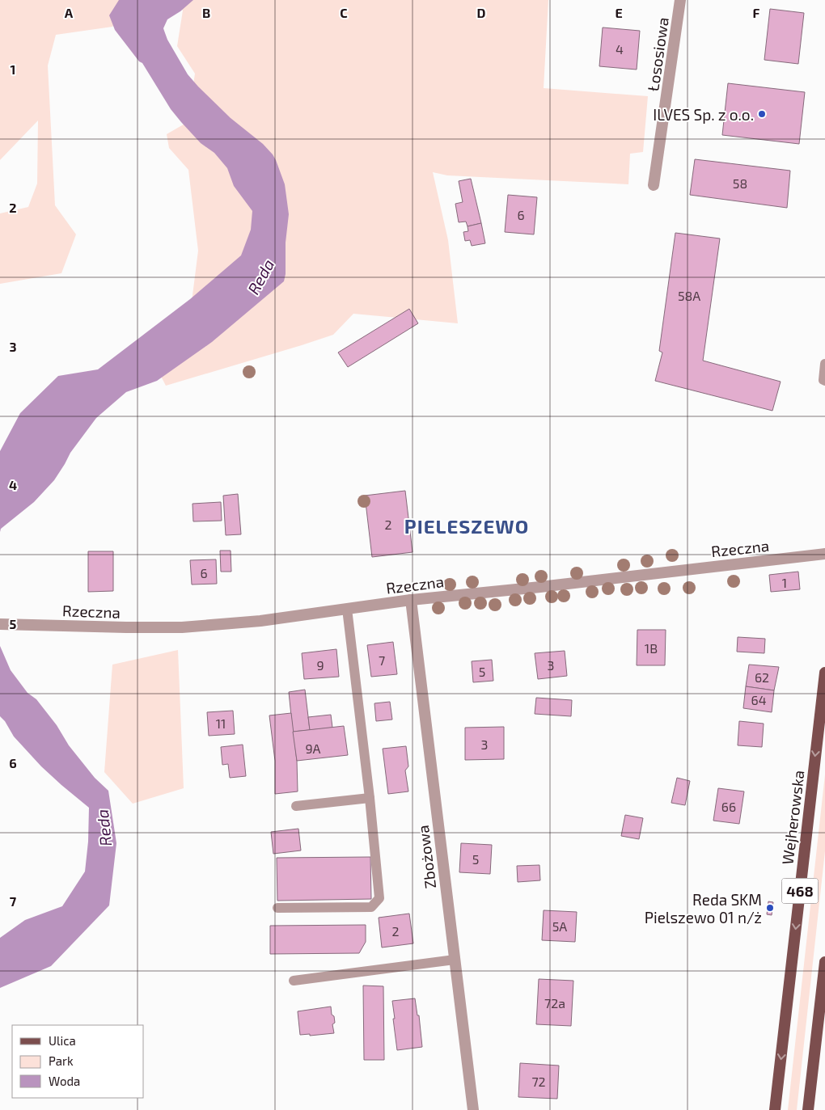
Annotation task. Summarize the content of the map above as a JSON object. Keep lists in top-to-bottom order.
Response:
{
  "streets": {
    "main road": ["Wejherowska", "468"],
    "street": ["Łososiowa", "Rzeczna", "Zbożowa"]
  },
  "crossings": [
    ["Rzeczna", "Zbożowa"]
  ],
  "districts": ["PIELESZEWO"],
  "water": ["Reda"],
  "places": ["ILVES Sp. z o.o.", "Reda SKM Pielszewo 01 n/ż"],
  "house_numbers": [
    "4",
    "58",
    "6",
    "58A",
    "2",
    "6",
    "1",
    "1B",
    "7",
    "9",
    "3",
    "5",
    "62",
    "64",
    "11",
    "3",
    "9A",
    "66",
    "5",
    "5A",
    "2",
    "72a",
    "72"
  ],
  "legend": ["Ulica", "Park", "Woda"],
  "grid": {
    "columns": [
      "A",
      "B",
      "C",
      "D",
      "E",
      "F"
    ],
    "rows": [
      "1",
      "2",
      "3",
      "4",
      "5",
      "6",
      "7"
    ]
  }
}
